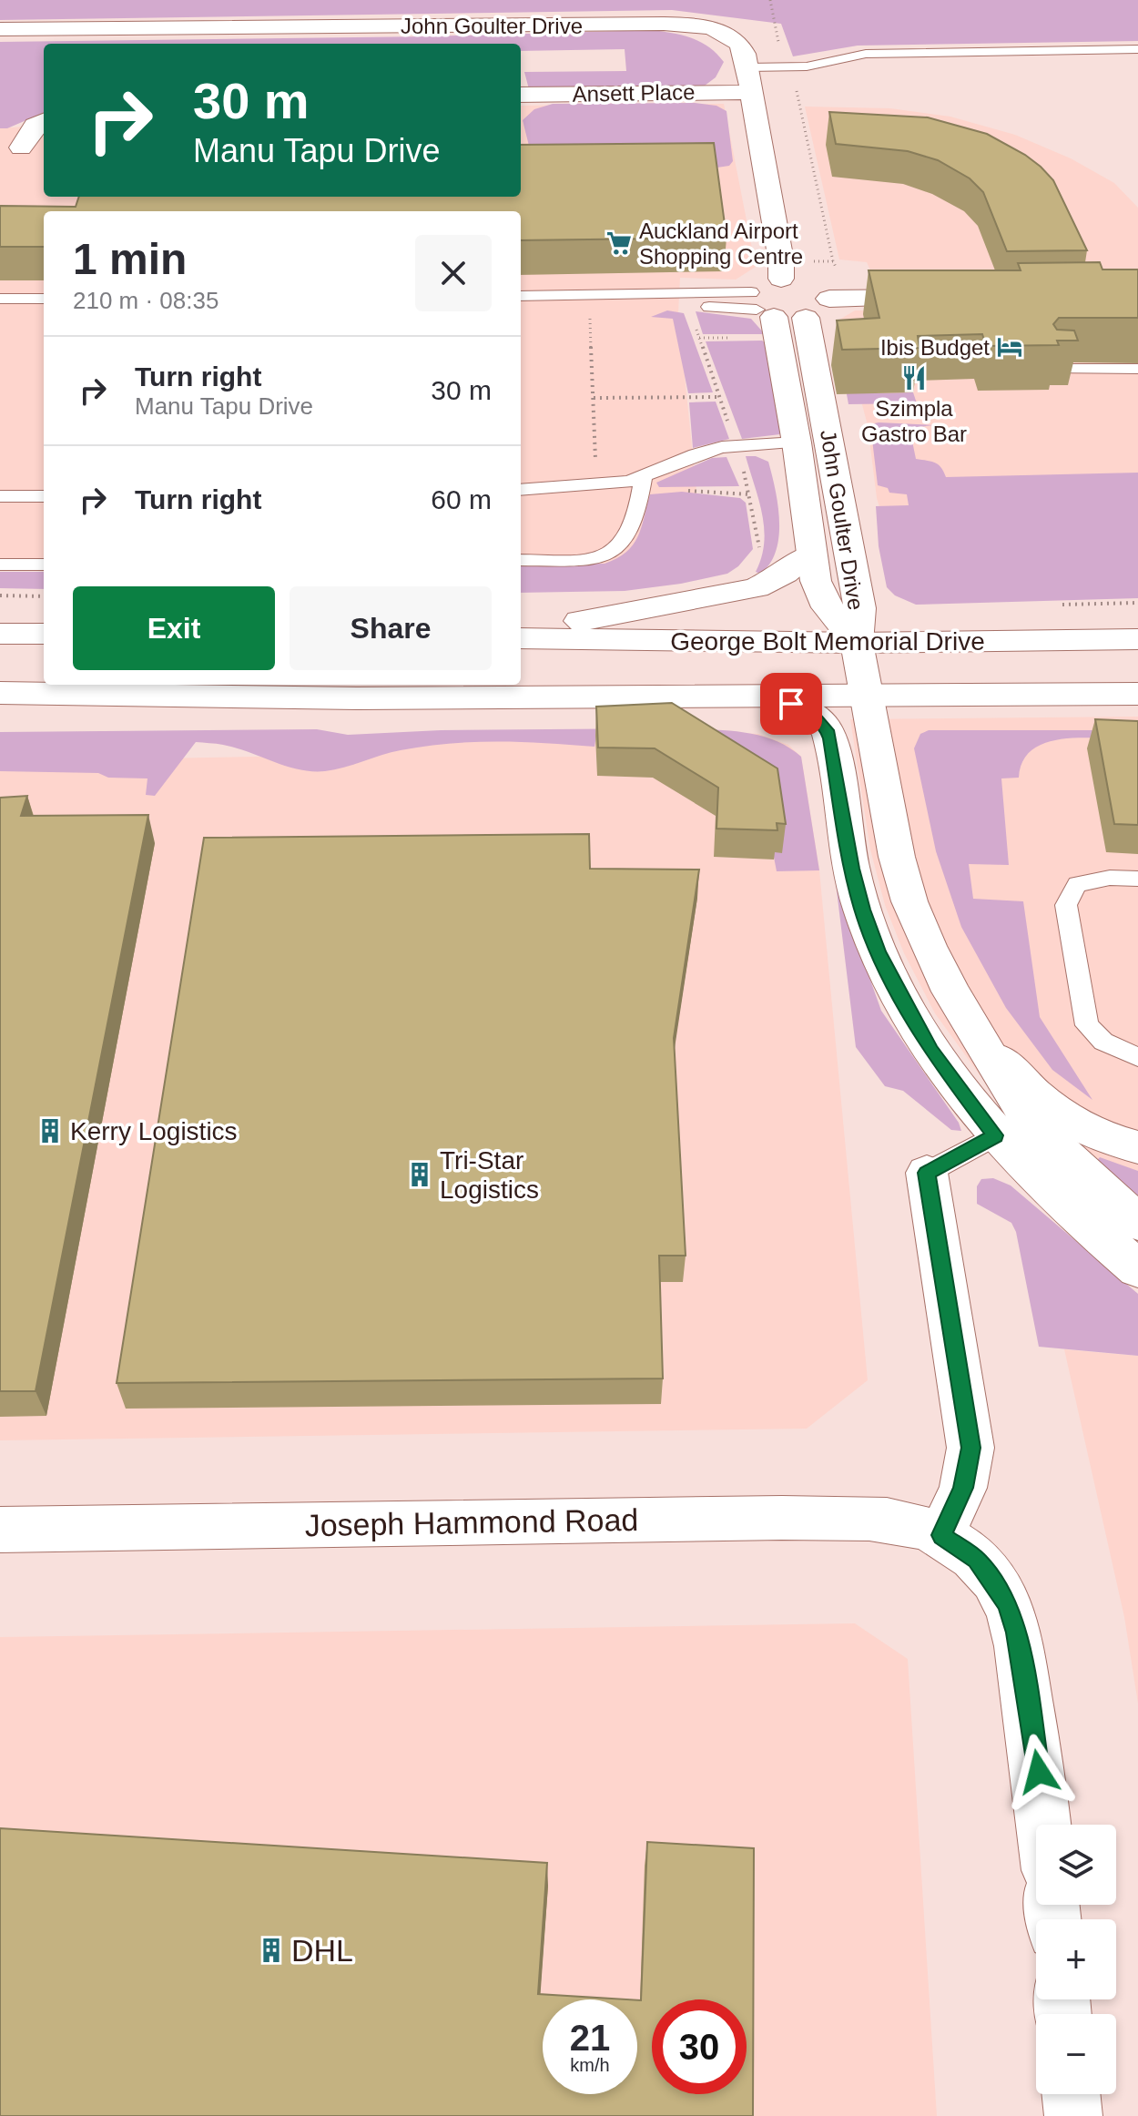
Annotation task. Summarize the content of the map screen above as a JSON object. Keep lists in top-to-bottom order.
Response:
{
  "streets": {
    "street": [
      "John Goulter Drive",
      "Ansett Place",
      "George Bolt Memorial Drive",
      "Joseph Hammond Road"
    ]
  },
  "crossings": [
    ["John Goulter Drive", "Ansett Place"],
    ["John Goulter Drive", "George Bolt Memorial Drive"]
  ],
  "places": {
    "supermarket": ["Auckland Airport Shopping Centre"],
    "hotel": ["Ibis Budget"],
    "restaurant": ["Szimpla Gastro Bar"],
    "building": ["Kerry Logistics", "Tri-Star Logistics", "DHL"]
  },
  "page": {
    "turn": ["30 m", "Manu Tapu Drive"],
    "heading": ["1 min", "210 m · 08:35"],
    "list": [
      {
        "name": "Turn right",
        "note": "Manu Tapu Drive",
        "value": "30 m"
      },
      {
        "name": "Turn right",
        "value": "60 m"
      }
    ],
    "buttons": ["Exit", "Share"],
    "map_buttons": ["+", "−"],
    "speed": "21 km/h",
    "limit": "30"
  }
}
